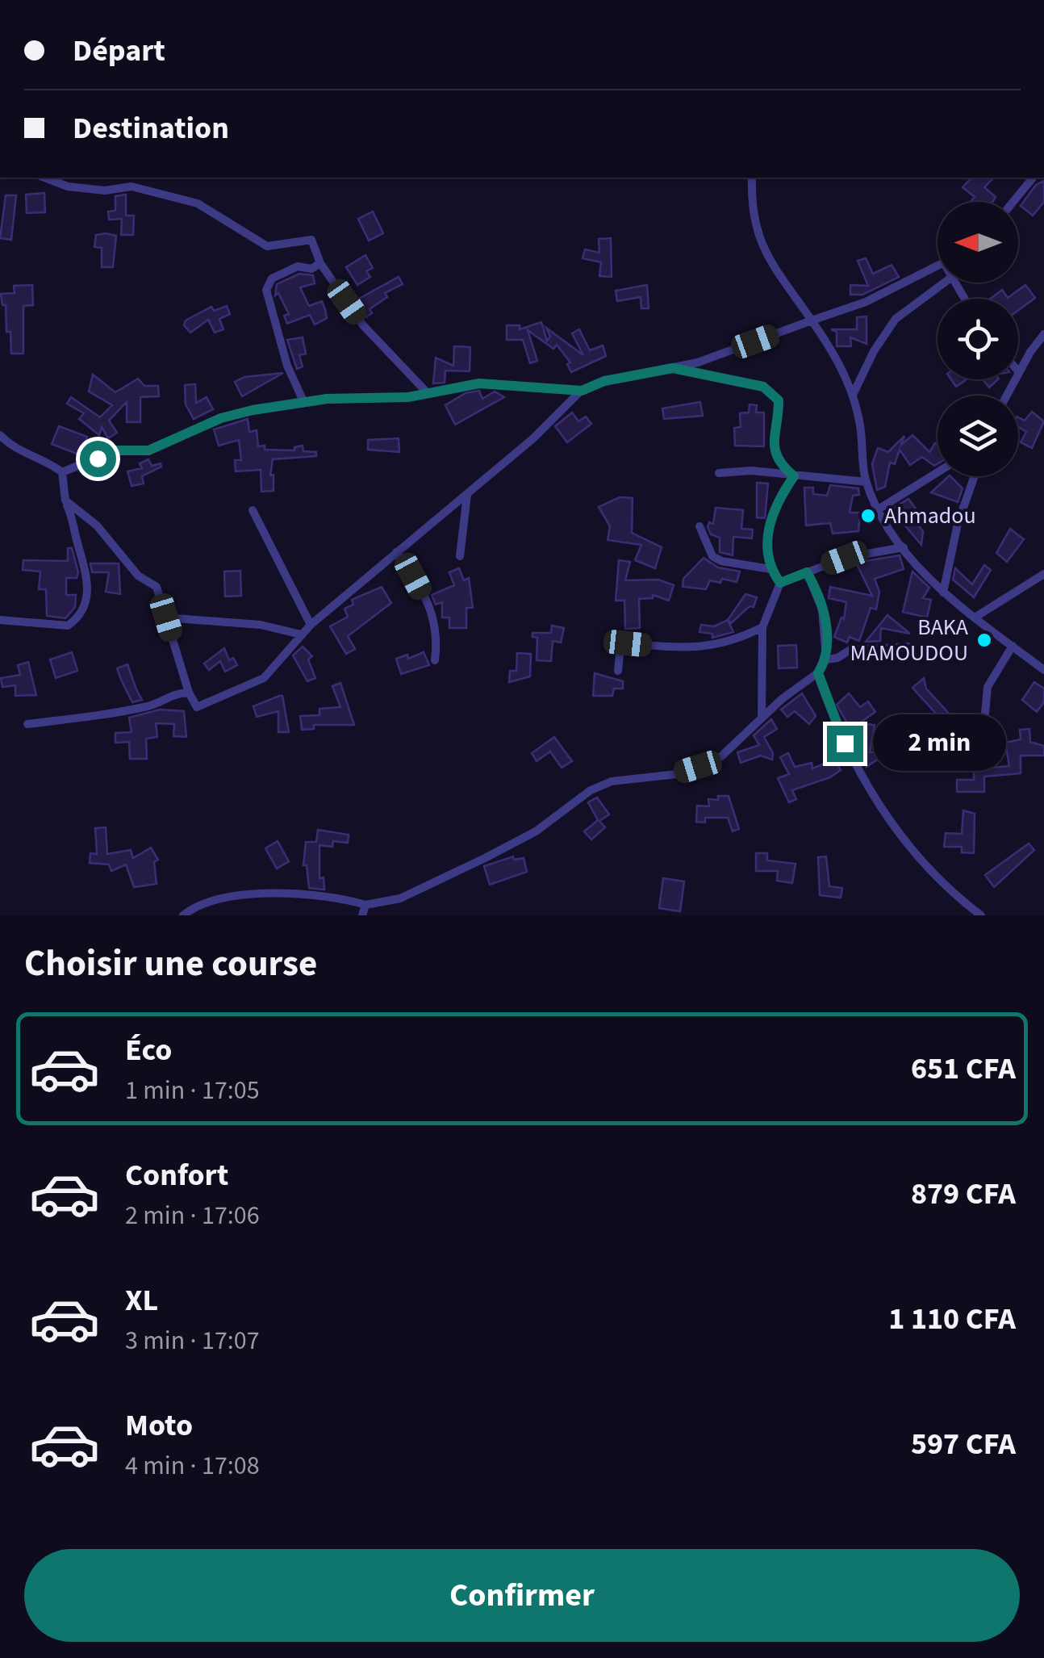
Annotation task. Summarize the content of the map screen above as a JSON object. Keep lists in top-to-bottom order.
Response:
{
  "places": ["Ahmadou", "BAKA MAMOUDOU"],
  "north": "left",
  "page": {
    "banner": ["Départ", "Destination"],
    "bubble": "2 min",
    "heading": "Choisir une course",
    "list": [
      {
        "name": "Éco",
        "note": "1 min · 17:05",
        "value": "651 CFA"
      },
      {
        "name": "Confort",
        "note": "2 min · 17:06",
        "value": "879 CFA"
      },
      {
        "name": "XL",
        "note": "3 min · 17:07",
        "value": "1 110 CFA"
      },
      {
        "name": "Moto",
        "note": "4 min · 17:08",
        "value": "597 CFA"
      }
    ],
    "buttons": "Confirmer"
  }
}
